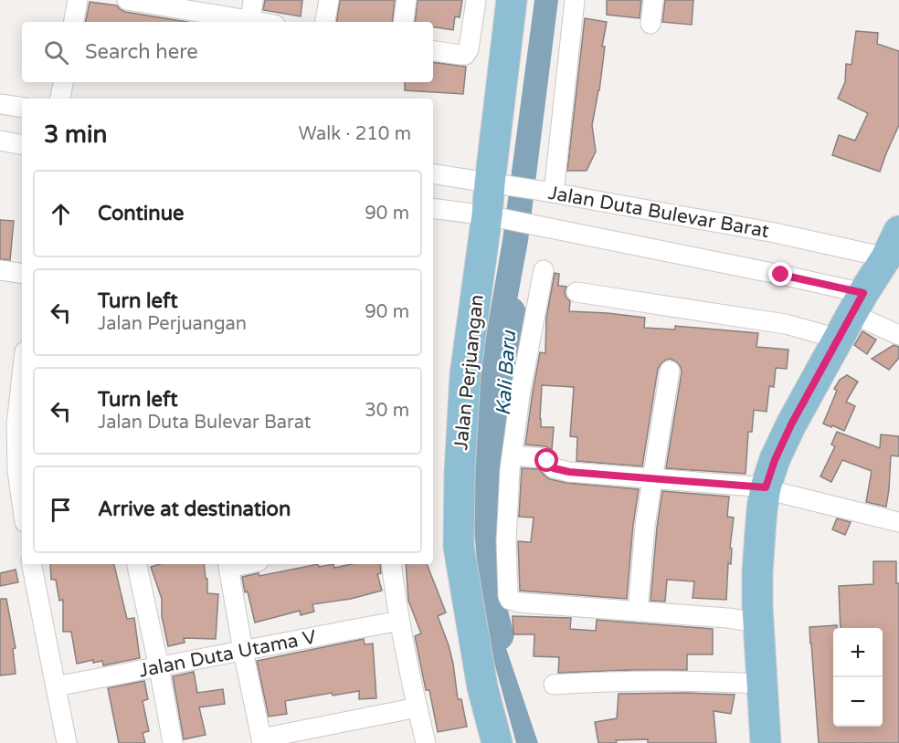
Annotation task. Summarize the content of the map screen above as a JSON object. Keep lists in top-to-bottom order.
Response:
{
  "streets": {
    "main road": ["Jalan Perjuangan"],
    "street": ["Jalan Duta Bulevar Barat", "Jalan Duta Utama V"]
  },
  "crossings": [
    ["Jalan Duta Bulevar Barat", "Jalan Perjuangan"]
  ],
  "water": ["Kali Baru"],
  "page": {
    "search": "Search here",
    "heading": ["3 min", "Walk · 210 m"],
    "list": [
      ["Continue", "90 m"],
      ["Turn left", "Jalan Perjuangan", "90 m"],
      ["Turn left", "Jalan Duta Bulevar Barat", "30 m"],
      "Arrive at destination"
    ],
    "map_buttons": ["+", "−"]
  }
}
